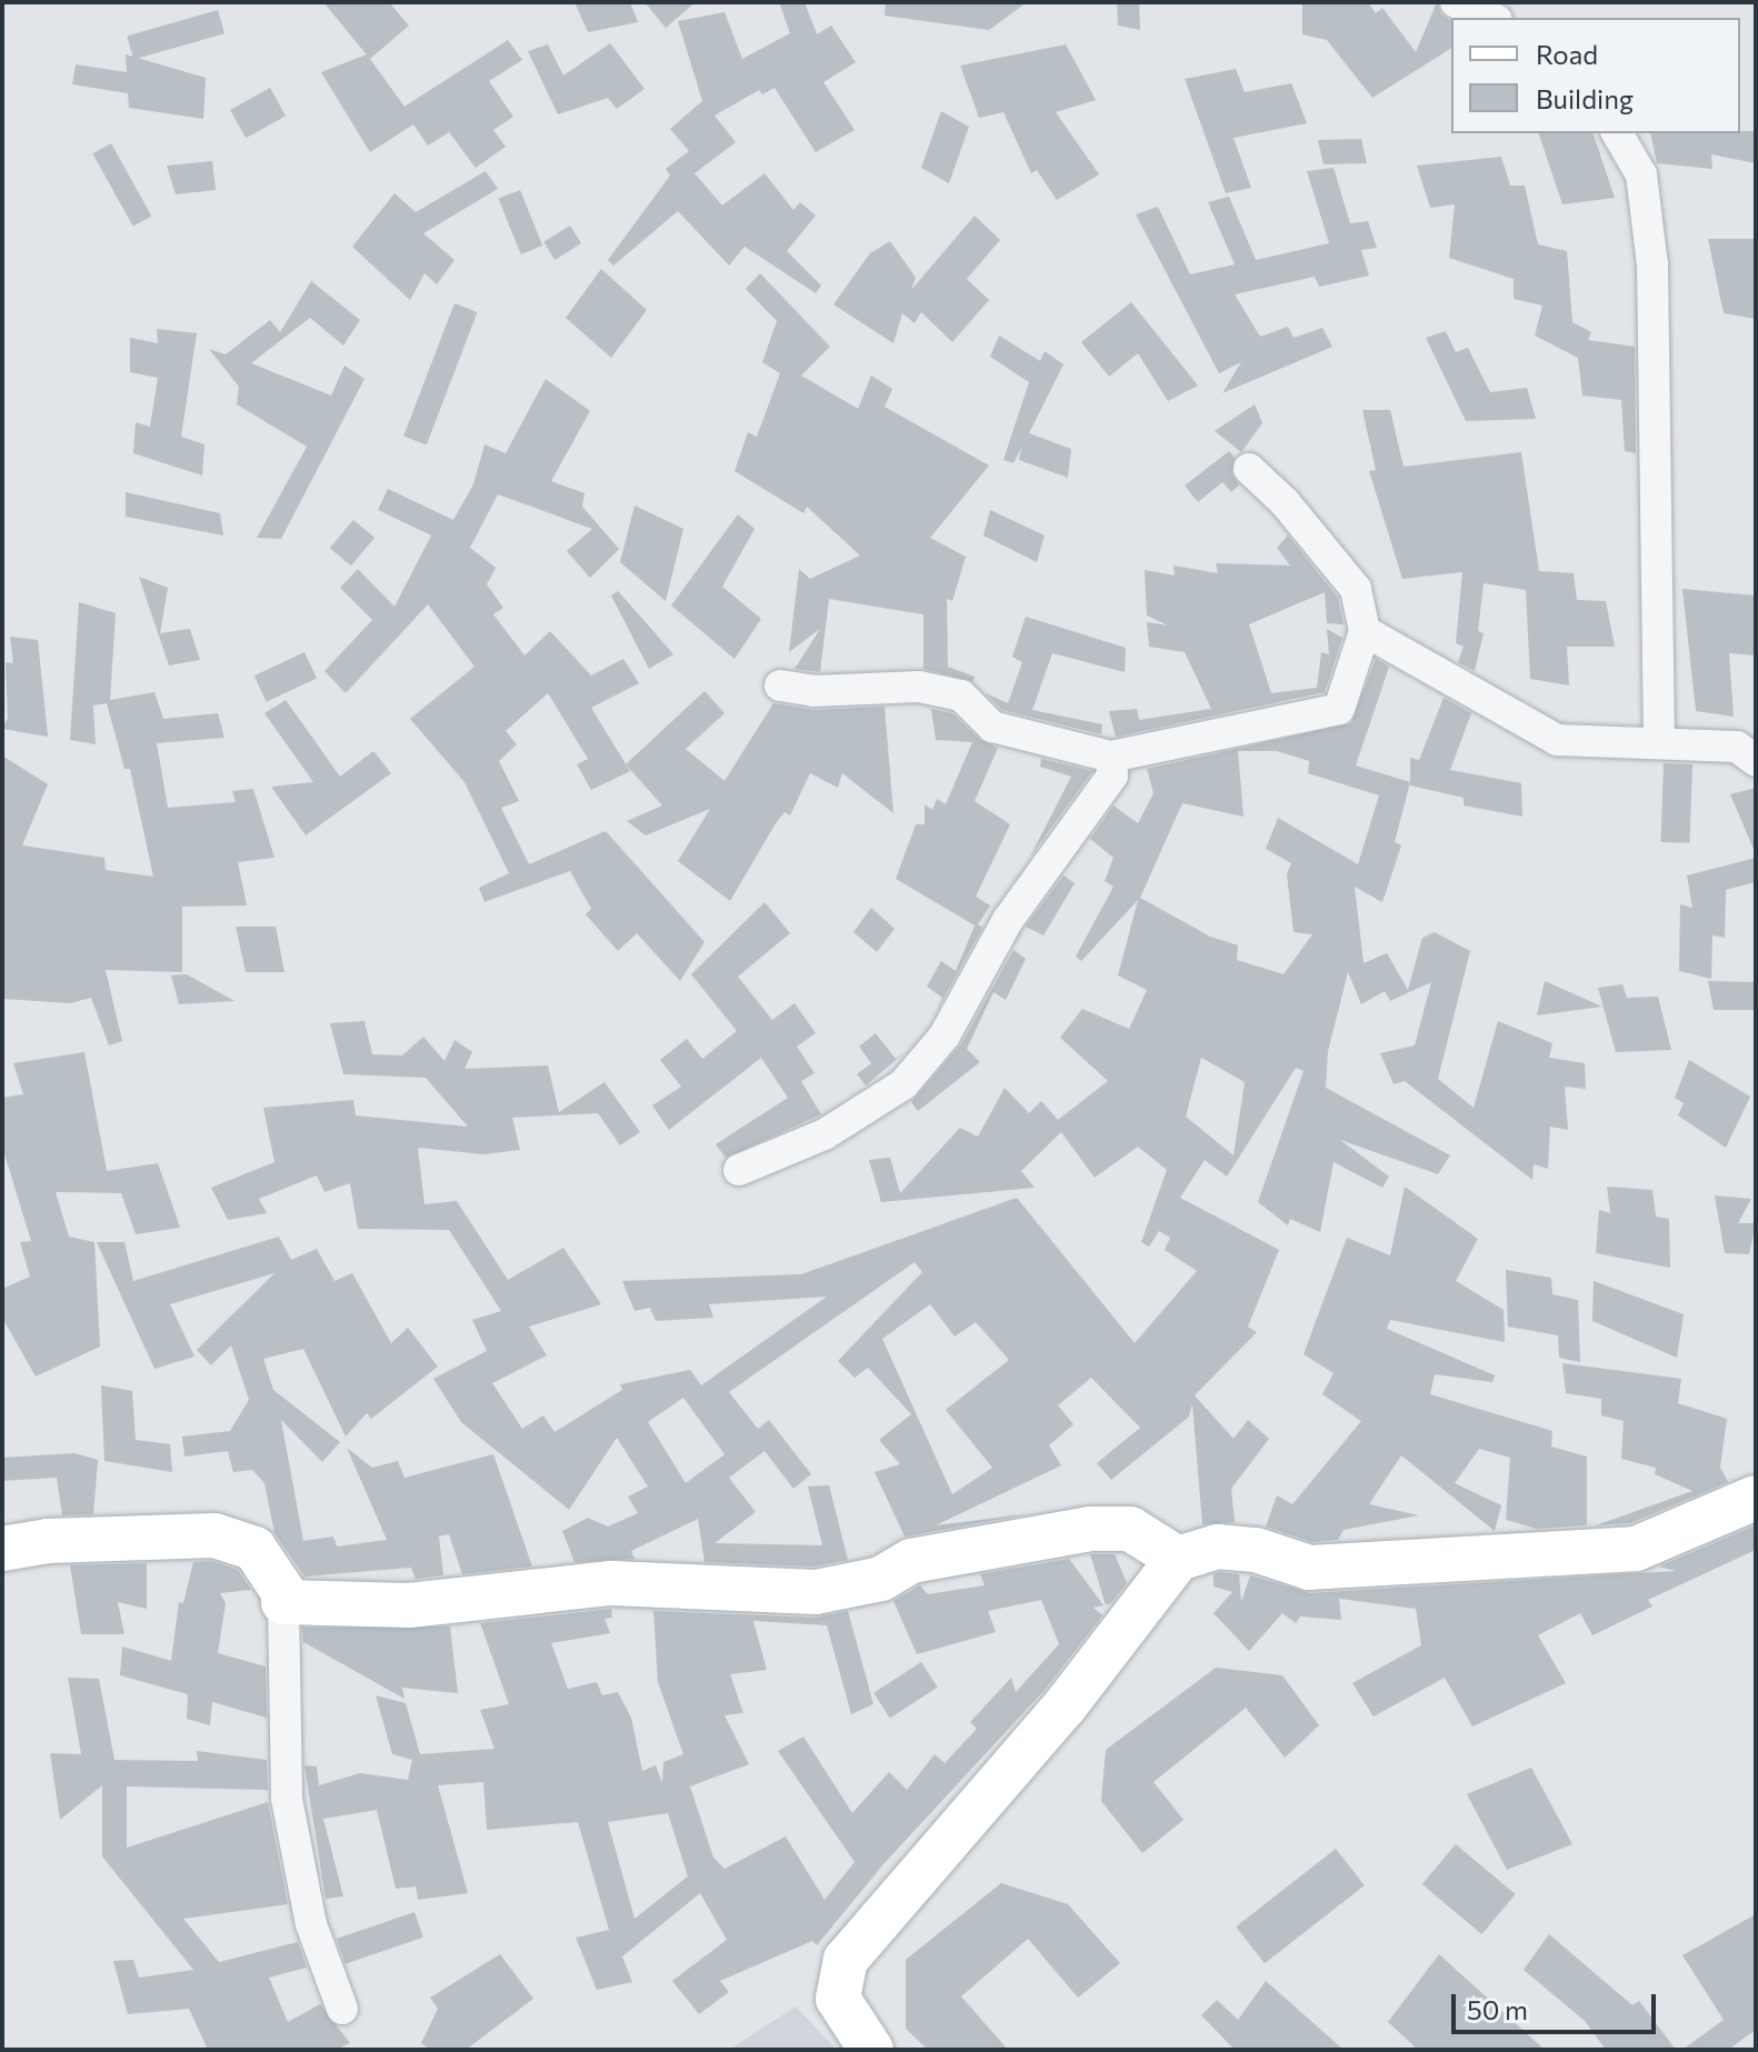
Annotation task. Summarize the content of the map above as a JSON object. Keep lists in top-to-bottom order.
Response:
{
  "legend": ["Road", "Building"],
  "scale_bar": "50 m"
}
